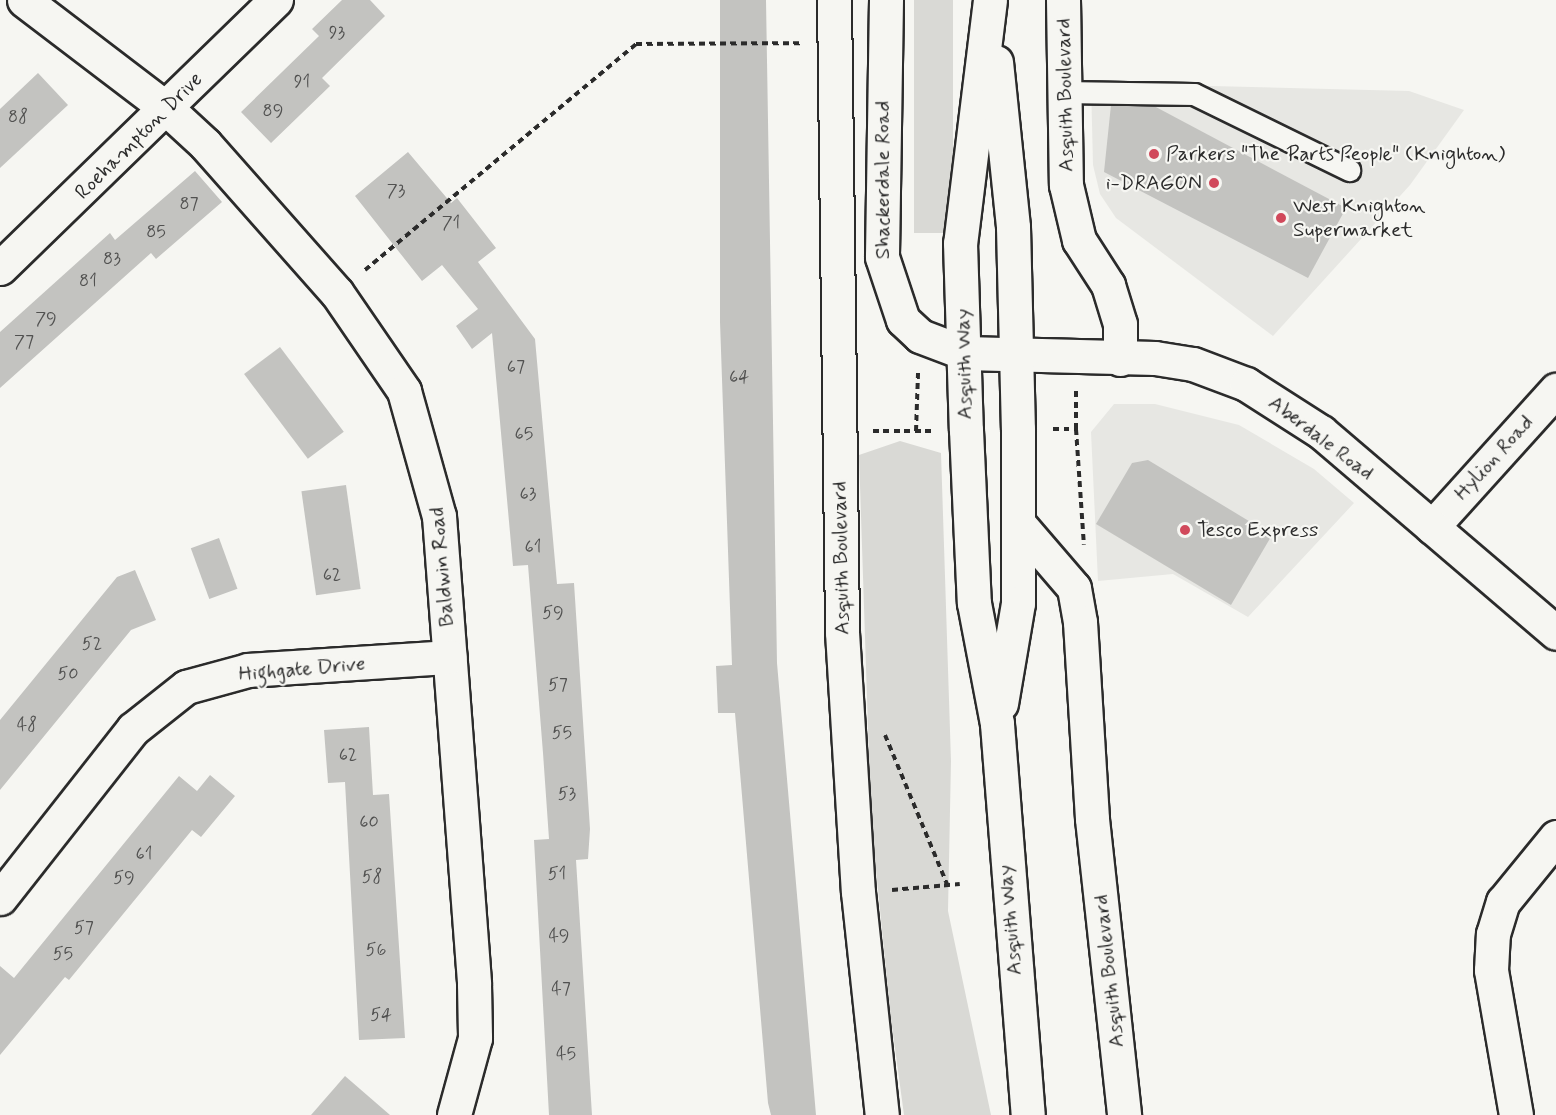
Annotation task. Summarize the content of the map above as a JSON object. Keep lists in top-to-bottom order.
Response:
{
  "streets": {
    "main road": [
      "Asquith Boulevard",
      "Roehampton Drive",
      "Shackerdale Road",
      "Asquith Way",
      "Aberdale Road",
      "Hylion Road",
      "Baldwin Road",
      "Highgate Drive"
    ]
  },
  "crossings": [
    ["Asquith Boulevard", "Aberdale Road"],
    ["Roehampton Drive", "Baldwin Road"],
    ["Shackerdale Road", "Asquith Way"],
    ["Shackerdale Road", "Aberdale Road"],
    ["Asquith Way", "Aberdale Road"],
    ["Aberdale Road", "Hylion Road"],
    ["Baldwin Road", "Highgate Drive"]
  ],
  "places": [
    "Parkers \"The Parts People\" (Knighton)",
    "i-DRAGON",
    "West Knighton Supermarket",
    "Tesco Express"
  ],
  "house_numbers": [
    "93",
    "91",
    "89",
    "88",
    "73",
    "87",
    "71",
    "85",
    "83",
    "81",
    "79",
    "77",
    "67",
    "64",
    "65",
    "63",
    "61",
    "62",
    "59",
    "52",
    "50",
    "57",
    "48",
    "55",
    "62",
    "53",
    "60",
    "61",
    "51",
    "58",
    "59",
    "57",
    "49",
    "56",
    "55",
    "47",
    "54",
    "45"
  ]
}
